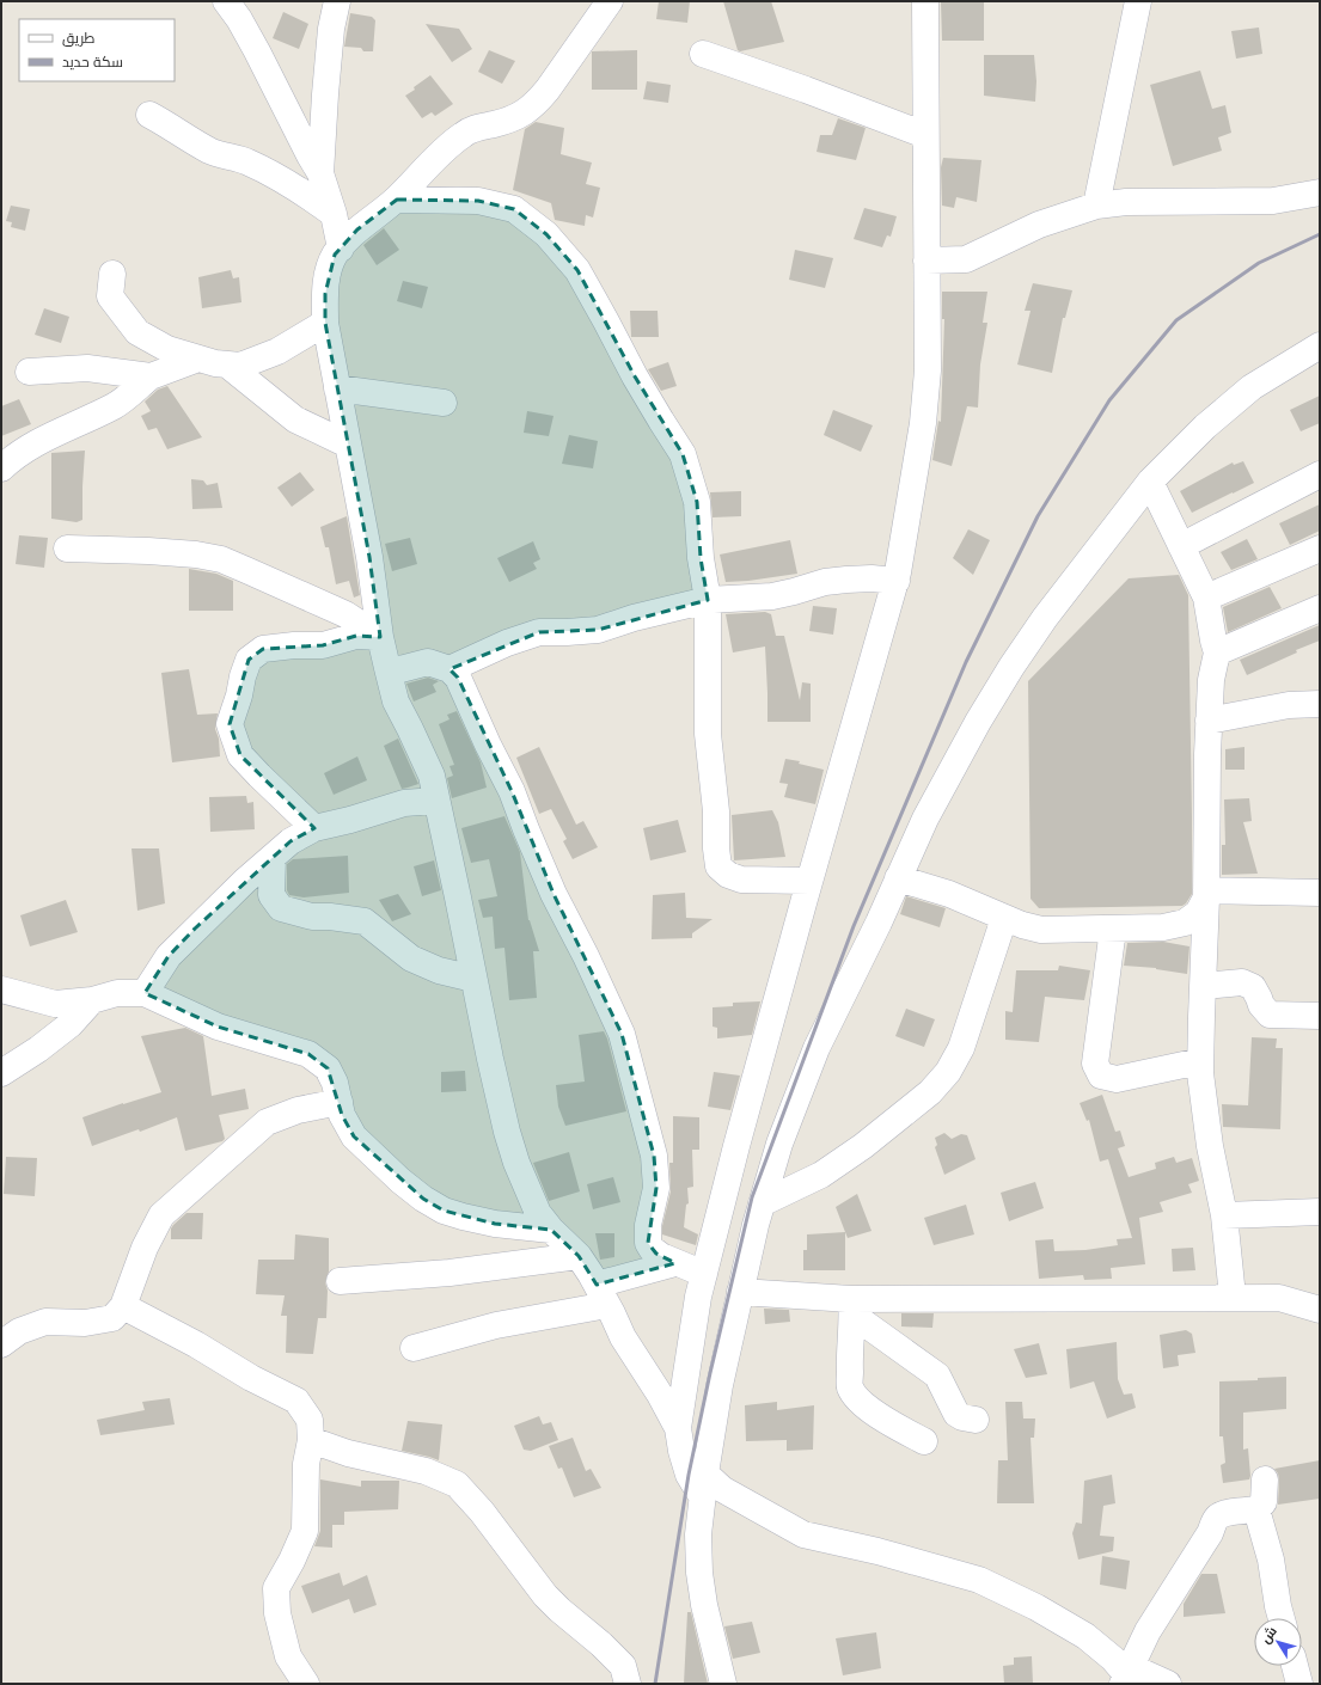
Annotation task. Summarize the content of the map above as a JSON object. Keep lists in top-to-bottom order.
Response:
{
  "legend": ["طريق", "سكة حديد"],
  "north": "top left"
}
